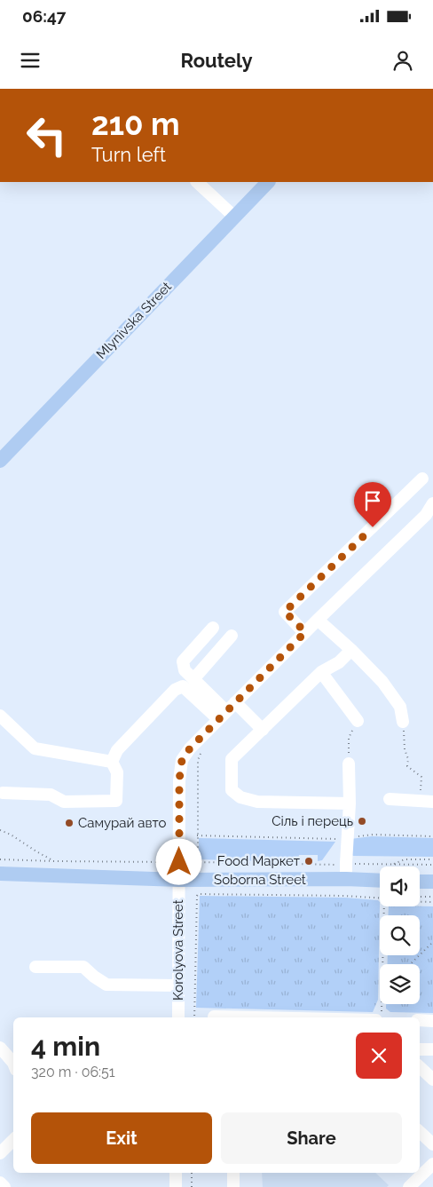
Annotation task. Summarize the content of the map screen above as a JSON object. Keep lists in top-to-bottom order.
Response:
{
  "streets": {
    "main road": ["Mlynivska Street", "Soborna Street"],
    "street": ["Korolyova Street"]
  },
  "crossings": [
    ["Soborna Street", "Korolyova Street"]
  ],
  "places": ["Сіль і перець", "Самурай авто", "Food Маркет"],
  "page": {
    "status": "06:47",
    "header": "Routely",
    "turn": ["210 m", "Turn left"],
    "heading": ["4 min", "320 m · 06:51"],
    "buttons": ["Exit", "Share"]
  }
}
